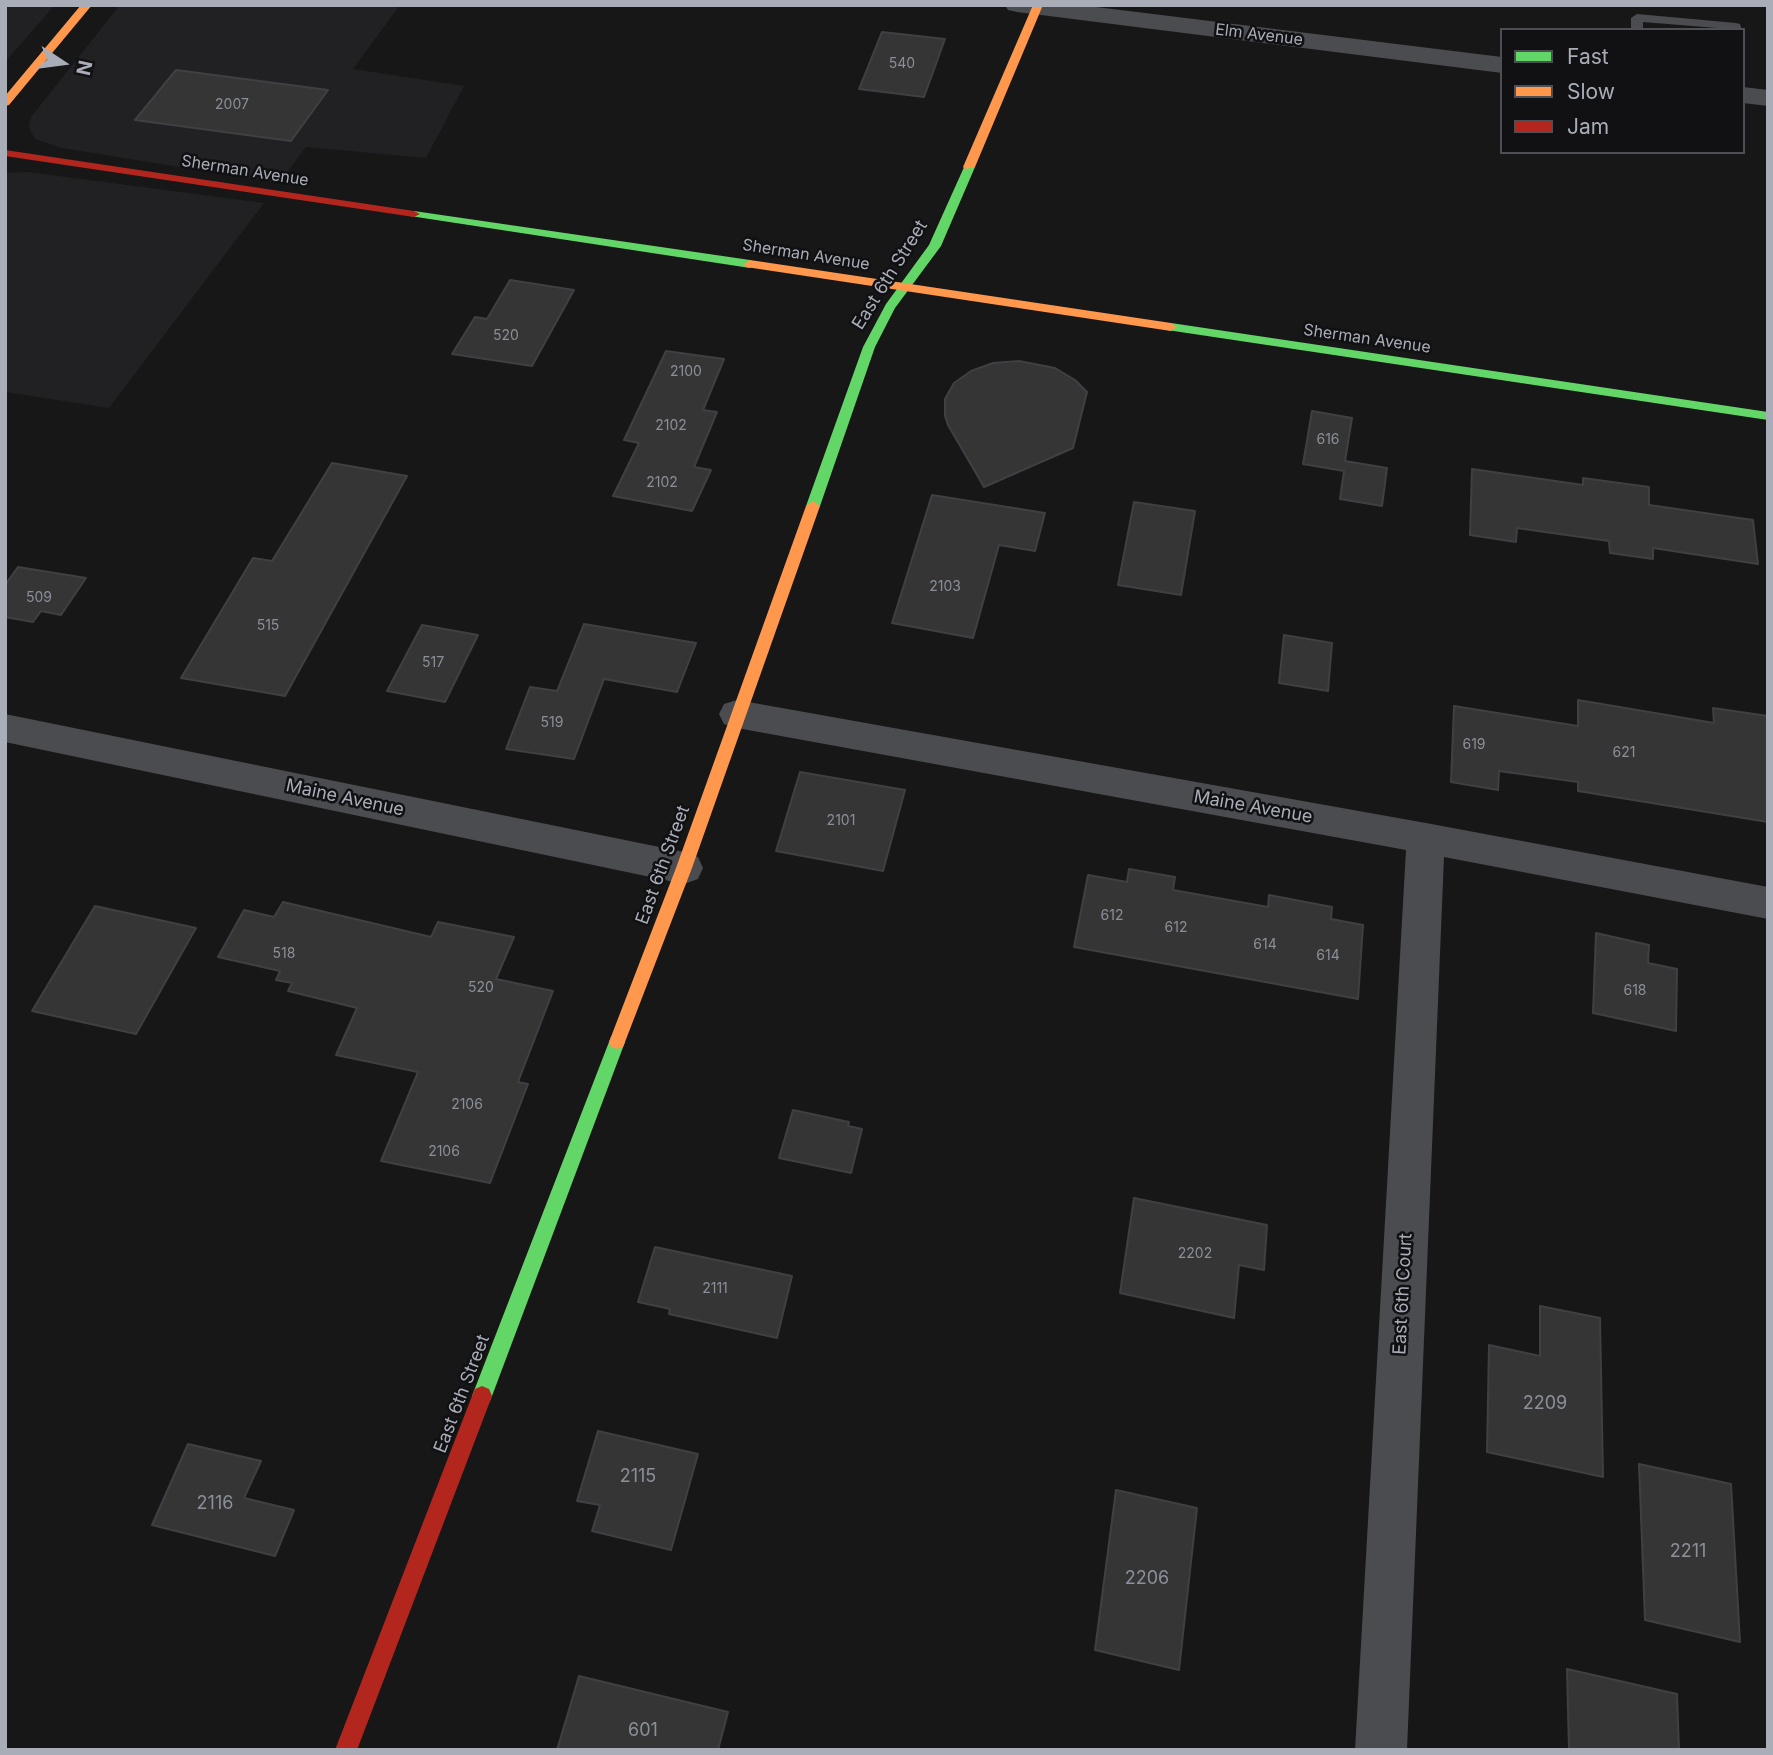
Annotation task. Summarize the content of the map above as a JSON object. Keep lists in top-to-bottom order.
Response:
{
  "streets": {
    "street": [
      "Elm Avenue",
      "Sherman Avenue",
      "East 6th Street",
      "Maine Avenue",
      "East 6th Court"
    ]
  },
  "crossings": [
    ["Elm Avenue", "East 6th Street"],
    ["Sherman Avenue", "East 6th Street"],
    ["East 6th Street", "Maine Avenue"],
    ["Maine Avenue", "East 6th Court"]
  ],
  "house_numbers": [
    "540",
    "2007",
    "520",
    "2100",
    "2102",
    "616",
    "2102",
    "2103",
    "509",
    "515",
    "517",
    "519",
    "619",
    "621",
    "2101",
    "612",
    "612",
    "614",
    "518",
    "614",
    "520",
    "618",
    "2106",
    "2106",
    "2202",
    "2111",
    "2209",
    "2115",
    "2116",
    "2211",
    "2206",
    "601"
  ],
  "legend": ["Fast", "Slow", "Jam"],
  "north": "right"
}
